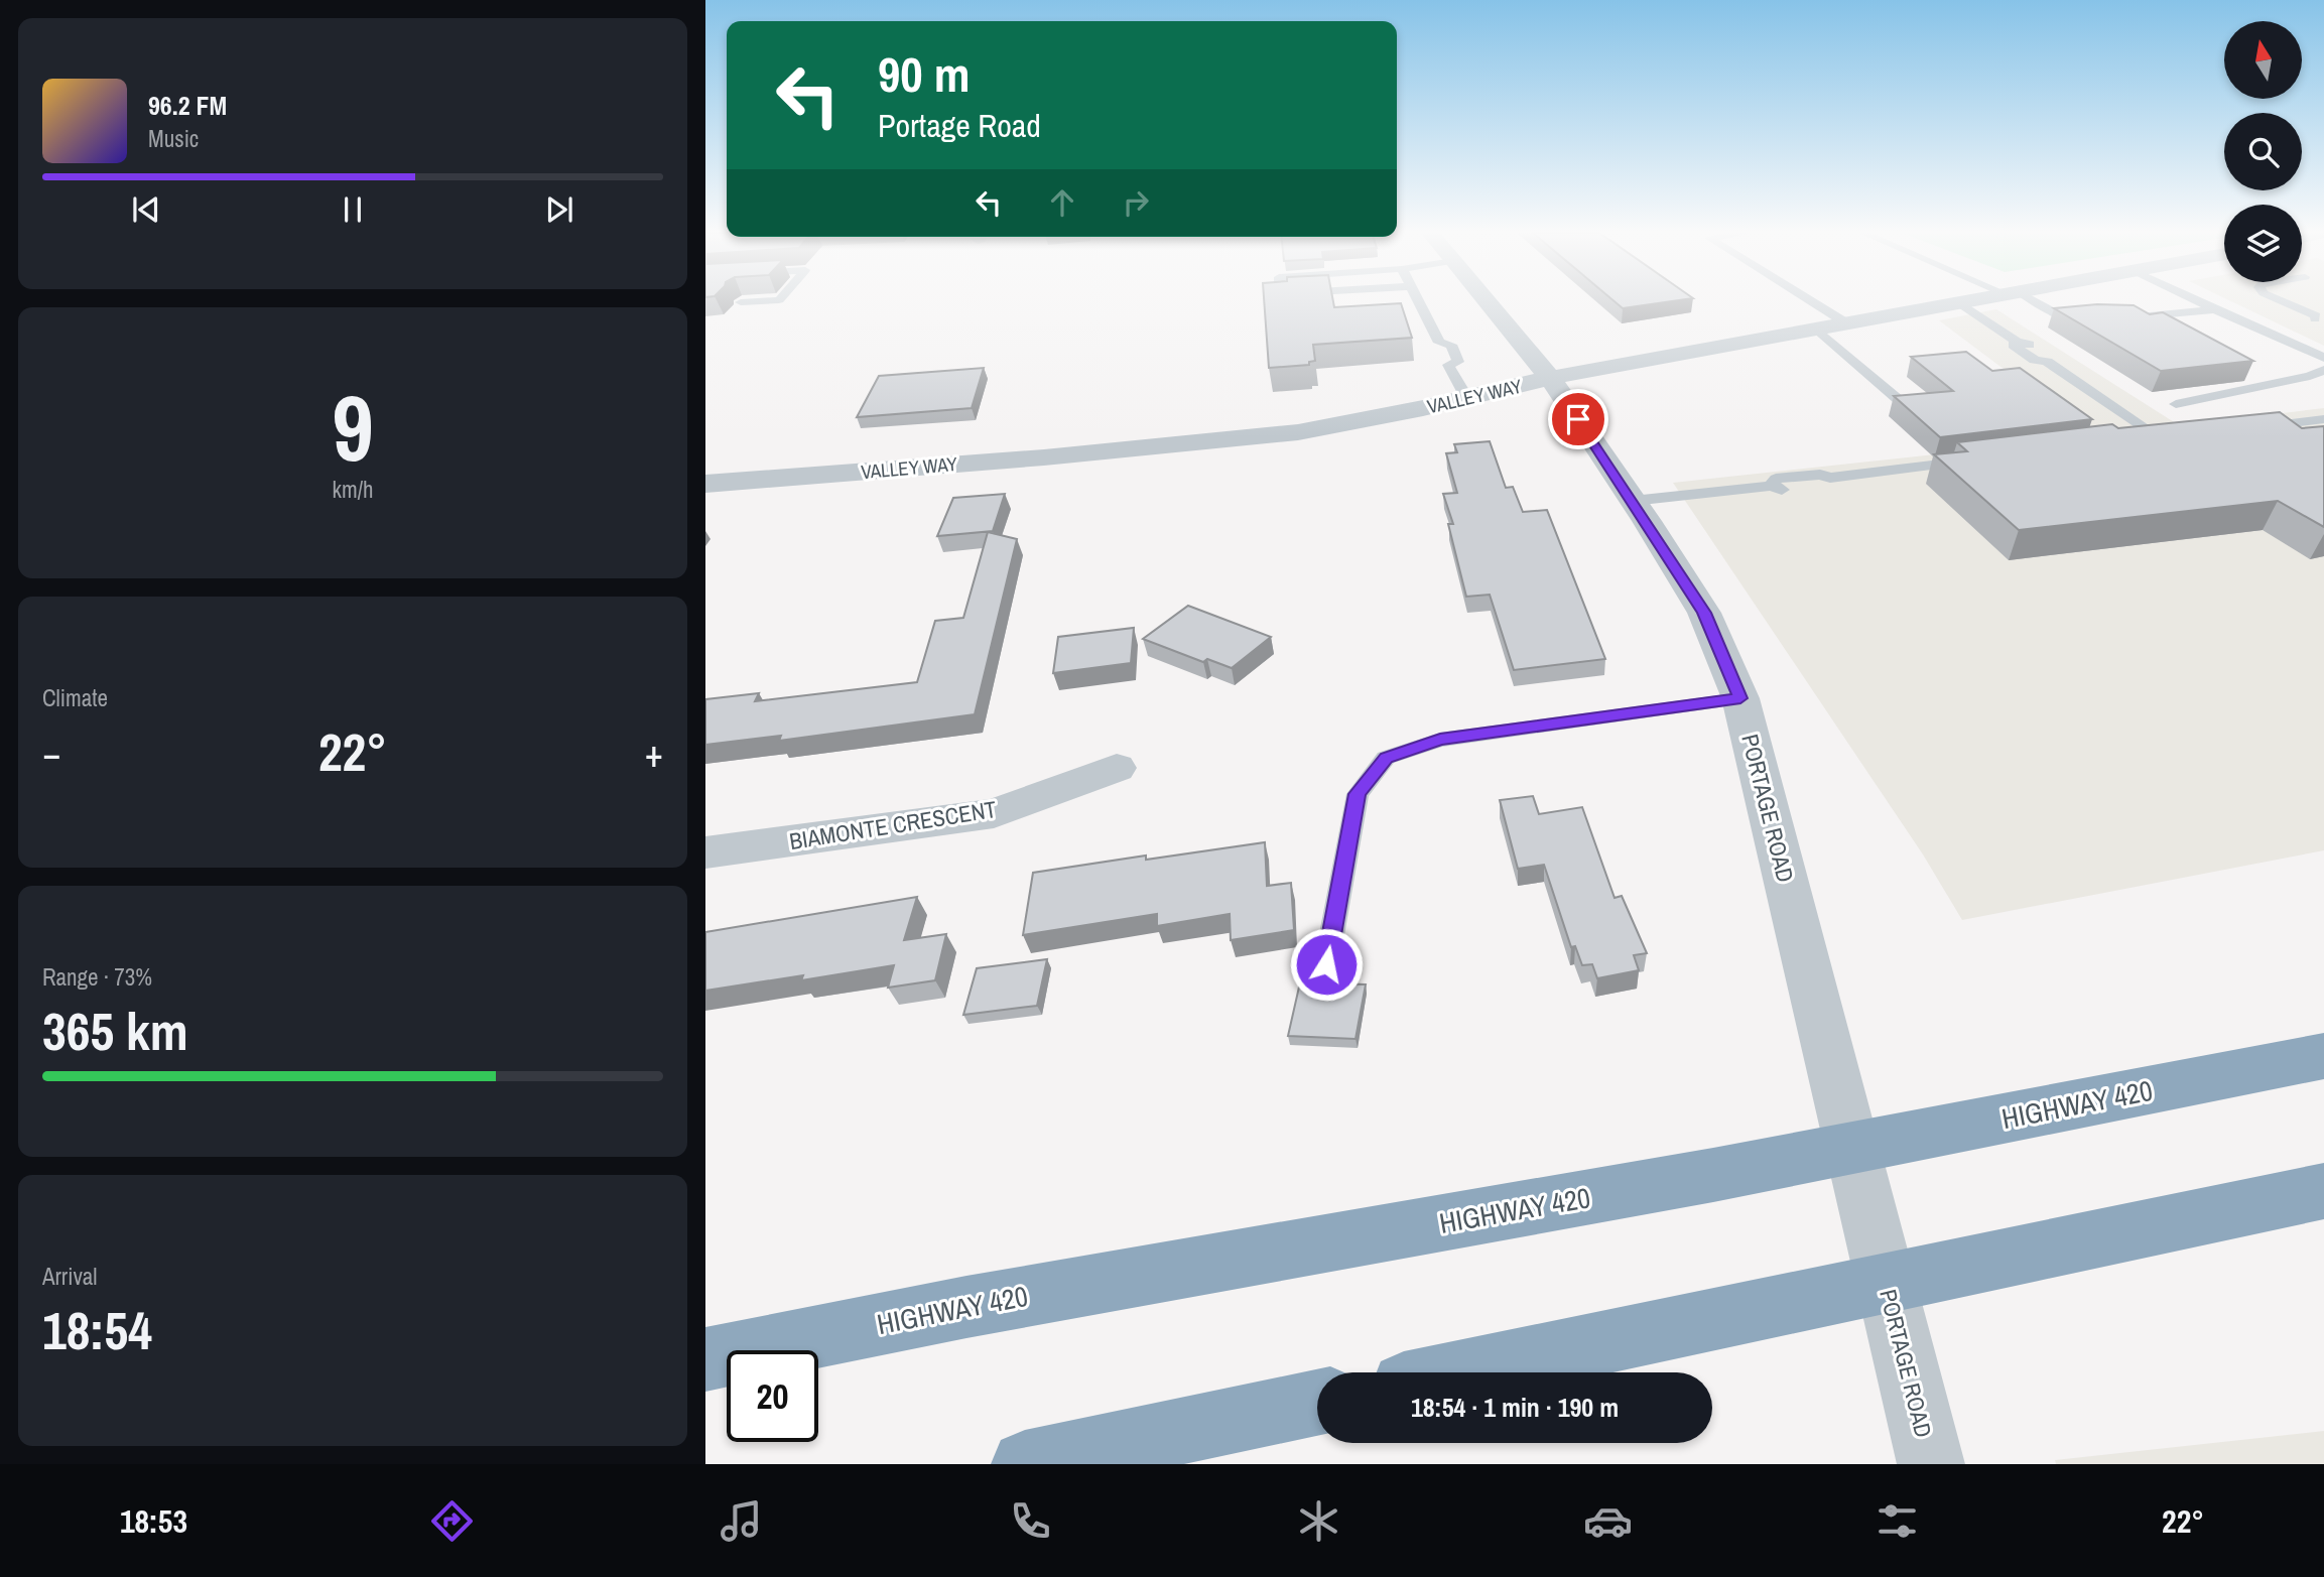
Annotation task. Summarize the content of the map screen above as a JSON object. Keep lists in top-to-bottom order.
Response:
{
  "streets": {
    "highway": ["HIGHWAY 420"],
    "street": ["VALLEY WAY", "PORTAGE ROAD", "BIAMONTE CRESCENT"]
  },
  "crossings": [
    ["VALLEY WAY", "PORTAGE ROAD"]
  ],
  "north": "top",
  "page": {
    "turn": ["90 m", "Portage Road"],
    "song": ["96.2 FM", "Music"],
    "tile": [
      ["9", "km/h"],
      "Climate",
      ["Range · 73%", "365 km"],
      ["Arrival", "18:54"]
    ],
    "heat": ["−", "22°", "+"],
    "limit": "20",
    "trip": "18:54 · 1 min · 190 m",
    "tabs": ["18:53", "22°"]
  }
}
